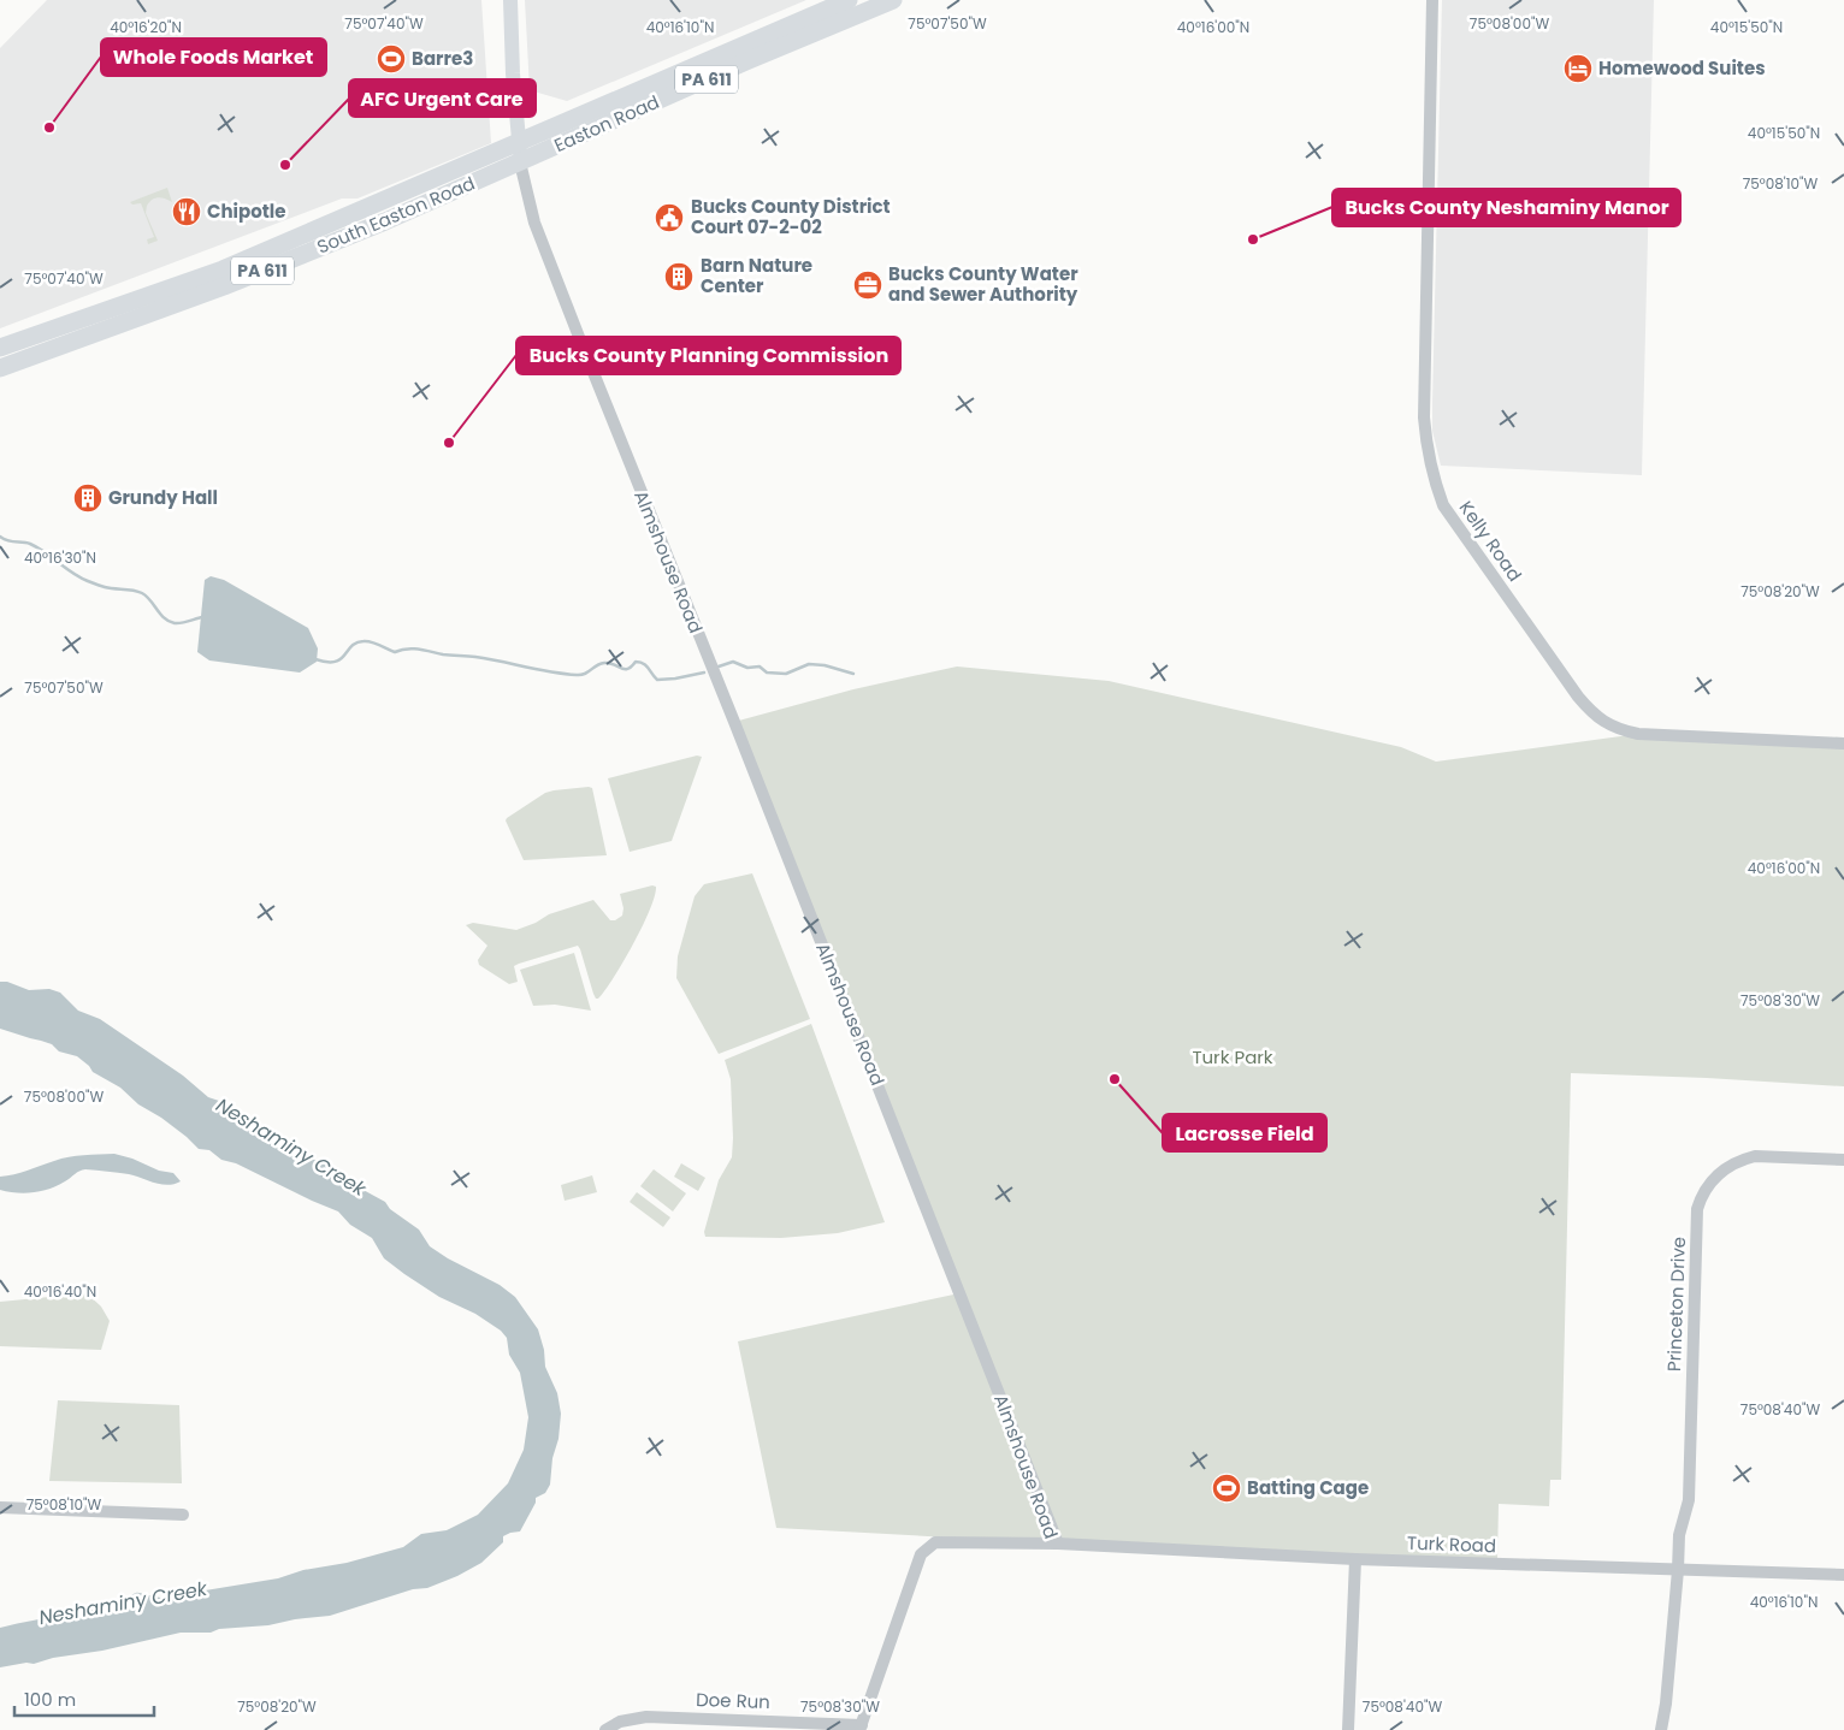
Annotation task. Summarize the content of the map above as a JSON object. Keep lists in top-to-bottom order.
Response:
{
  "streets": {
    "highway": ["PA 611", "Easton Road", "South Easton Road"],
    "main road": ["Almshouse Road"],
    "street": [
      "Kelly Road",
      "Princeton Drive",
      "Turk Road",
      "Doe Run"
    ]
  },
  "crossings": [
    ["Easton Road", "South Easton Road"],
    ["Easton Road", "Almshouse Road"],
    ["South Easton Road", "Almshouse Road"],
    ["Almshouse Road", "Turk Road"],
    ["Almshouse Road", "Doe Run"],
    ["Princeton Drive", "Turk Road"]
  ],
  "water": ["Neshaminy Creek"],
  "parks": ["Turk Park"],
  "places": {
    "sports": ["Barre3", "Batting Cage"],
    "hotel": ["Homewood Suites"],
    "other": [
      "Whole Foods Market",
      "AFC Urgent Care",
      "Bucks County Neshaminy Manor",
      "Bucks County Planning Commission",
      "Lacrosse Field"
    ],
    "restaurant": ["Chipotle"],
    "public building": ["Bucks County District Court 07-2-02"],
    "building": ["Barn Nature Center", "Grundy Hall"],
    "office": ["Bucks County Water and Sewer Authority"]
  },
  "scale_bar": "100 m",
  "coordinates": [
    "75°07'40\"W",
    "75°07'50\"W",
    "75°08'00\"W",
    "40°16'20\"N",
    "40°16'10\"N",
    "40°16'00\"N",
    "40°15'50\"N",
    "75°08'10\"W",
    "40°16'30\"N",
    "75°08'20\"W",
    "75°08'30\"W",
    "40°16'40\"N",
    "75°08'40\"W"
  ]
}
